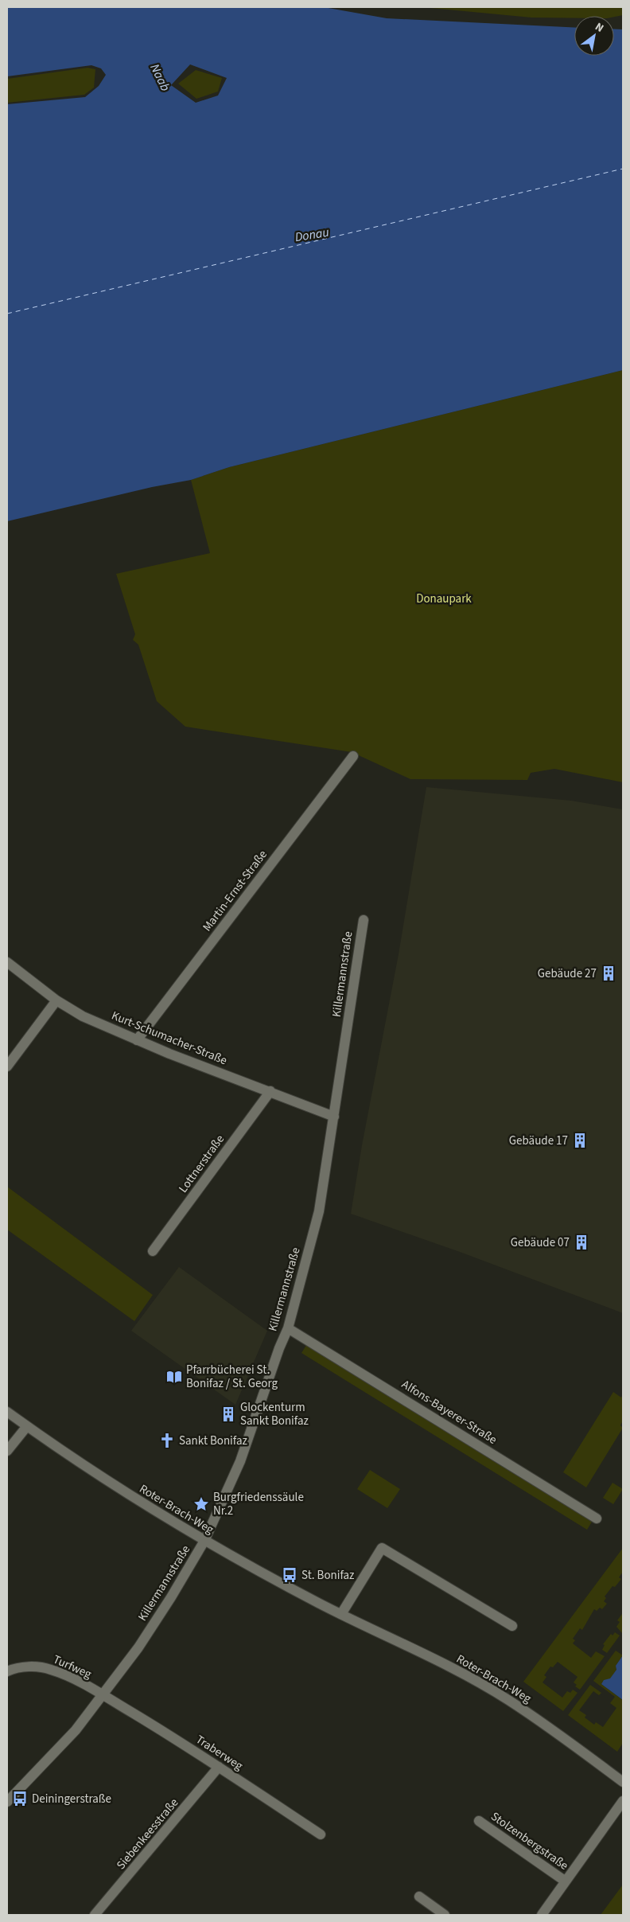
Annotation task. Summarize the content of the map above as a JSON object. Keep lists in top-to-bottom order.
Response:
{
  "streets": {
    "street": [
      "Martin-Ernst-Straße",
      "Killermannstraße",
      "Kurt-Schumacher-Straße",
      "Lottnerstraße",
      "Alfons-Bayerer-Straße",
      "Roter-Brach-Weg",
      "Turfweg",
      "Traberweg",
      "Siebenkeesstraße",
      "Stolzenbergstraße"
    ]
  },
  "crossings": [
    ["Martin-Ernst-Straße", "Kurt-Schumacher-Straße"],
    ["Killermannstraße", "Kurt-Schumacher-Straße"],
    ["Killermannstraße", "Alfons-Bayerer-Straße"],
    ["Killermannstraße", "Roter-Brach-Weg"],
    ["Killermannstraße", "Turfweg"],
    ["Killermannstraße", "Traberweg"],
    ["Kurt-Schumacher-Straße", "Lottnerstraße"],
    ["Turfweg", "Traberweg"],
    ["Traberweg", "Siebenkeesstraße"]
  ],
  "water": ["Naab", "Donau"],
  "parks": ["Donaupark"],
  "places": {
    "building": [
      "Gebäude 27",
      "Gebäude 17",
      "Gebäude 07",
      "Glockenturm Sankt Bonifaz"
    ],
    "library": ["Pfarrbücherei St. Bonifaz / St. Georg"],
    "church": ["Sankt Bonifaz"],
    "place": ["Burgfriedenssäule Nr.2"],
    "bus stop": ["St. Bonifaz", "Deiningerstraße"]
  },
  "north": "top right"
}
